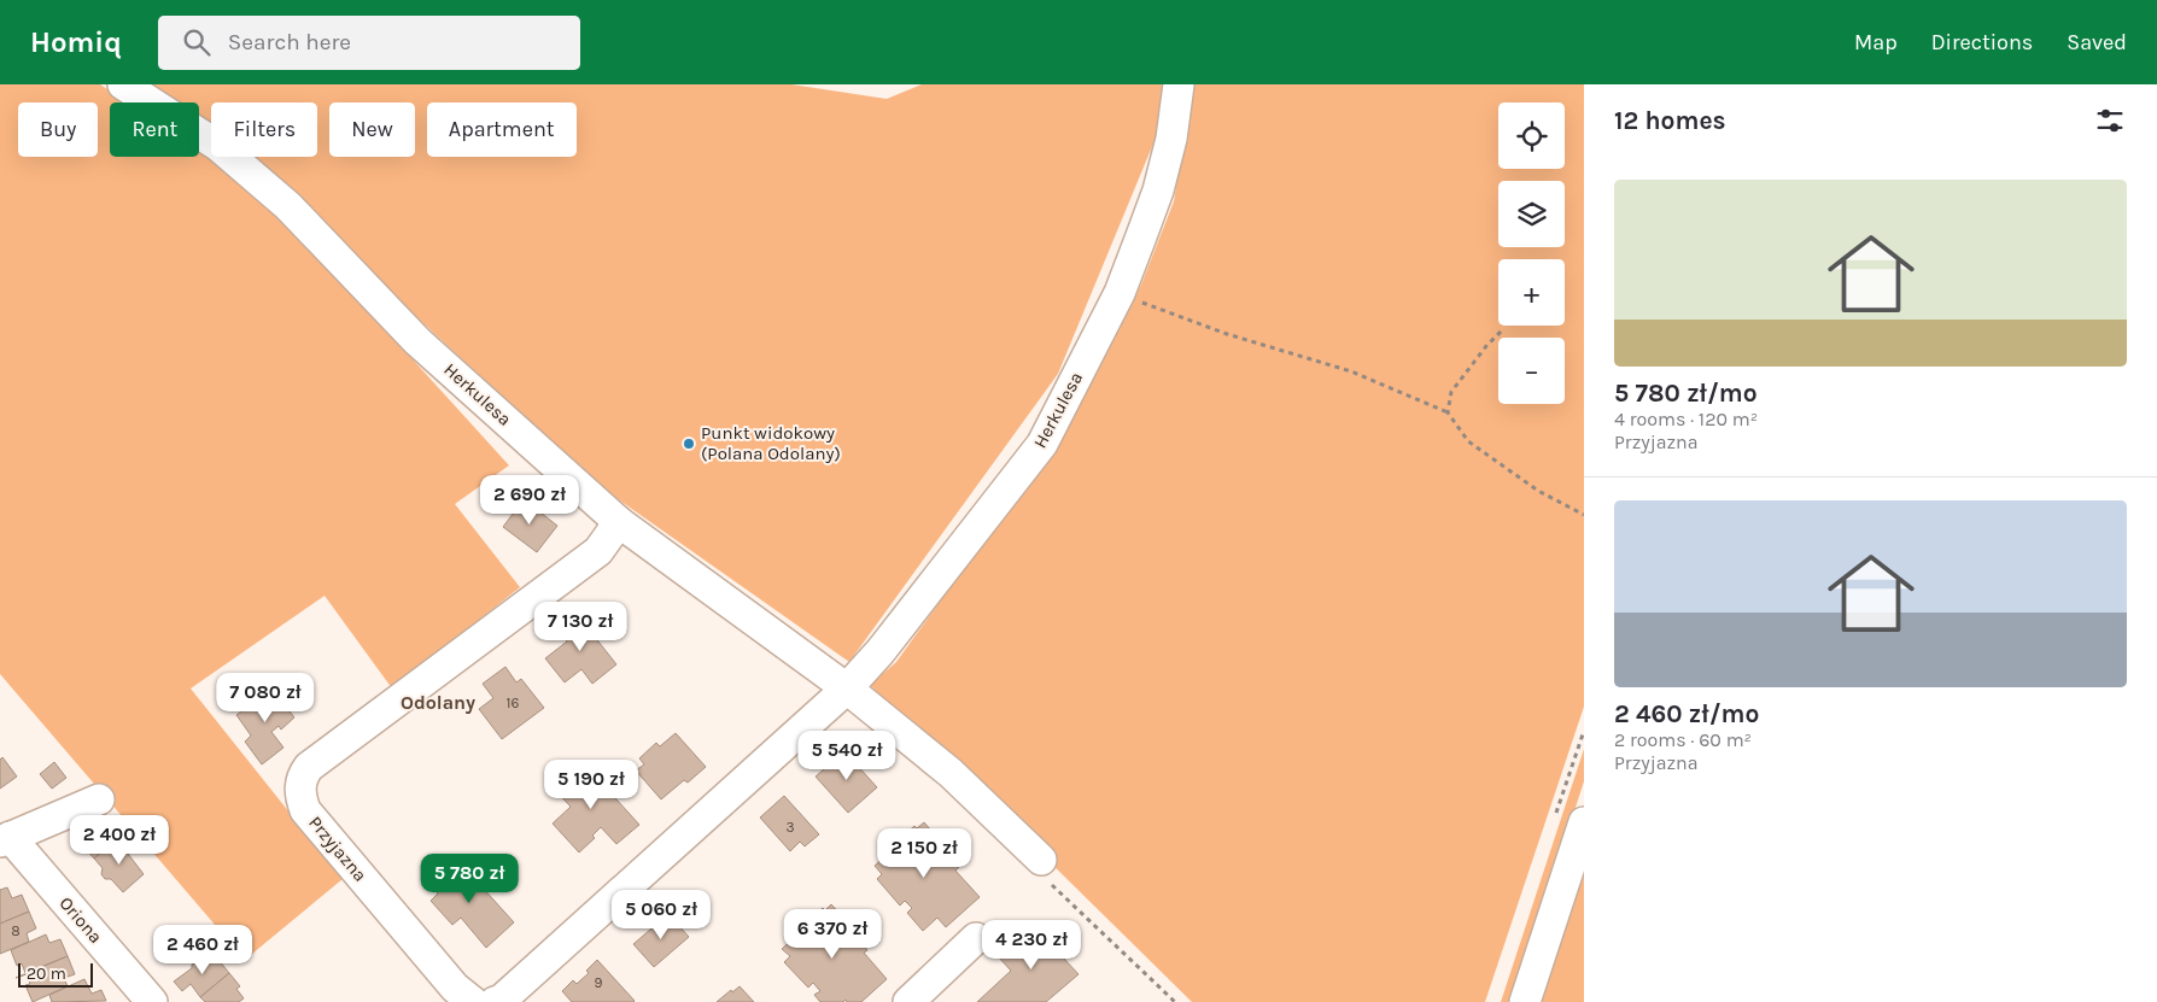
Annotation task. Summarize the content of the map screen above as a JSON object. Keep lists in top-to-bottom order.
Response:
{
  "streets": {
    "street": ["Herkulesa", "Przyjazna", "Oriona"]
  },
  "crossings": [
    ["Herkulesa", "Przyjazna"]
  ],
  "districts": ["Odolany"],
  "places": ["Punkt widokowy (Polana Odolany)"],
  "house_numbers": [
    "16",
    "3",
    "8",
    "9"
  ],
  "scale_bar": "20 m",
  "page": {
    "header": "Homiq",
    "search": "Search here",
    "nav": ["Map", "Directions", "Saved"],
    "heading": "12 homes",
    "map_buttons": ["+", "−"],
    "chip": [
      "Buy",
      "Rent",
      "Filters",
      "New",
      "Apartment"
    ],
    "list": [
      {
        "name": "5 780 zł/mo",
        "note": "4 rooms · 120 m² · Przyjazna"
      },
      {
        "name": "2 460 zł/mo",
        "note": "2 rooms · 60 m² · Przyjazna"
      }
    ],
    "price": [
      "2 690 zł",
      "7 130 zł",
      "7 080 zł",
      "5 540 zł",
      "5 190 zł",
      "2 400 zł",
      "2 150 zł",
      "5 780 zł",
      "5 060 zł",
      "6 370 zł",
      "4 230 zł",
      "2 460 zł"
    ],
    "scale": "20 m"
  }
}
